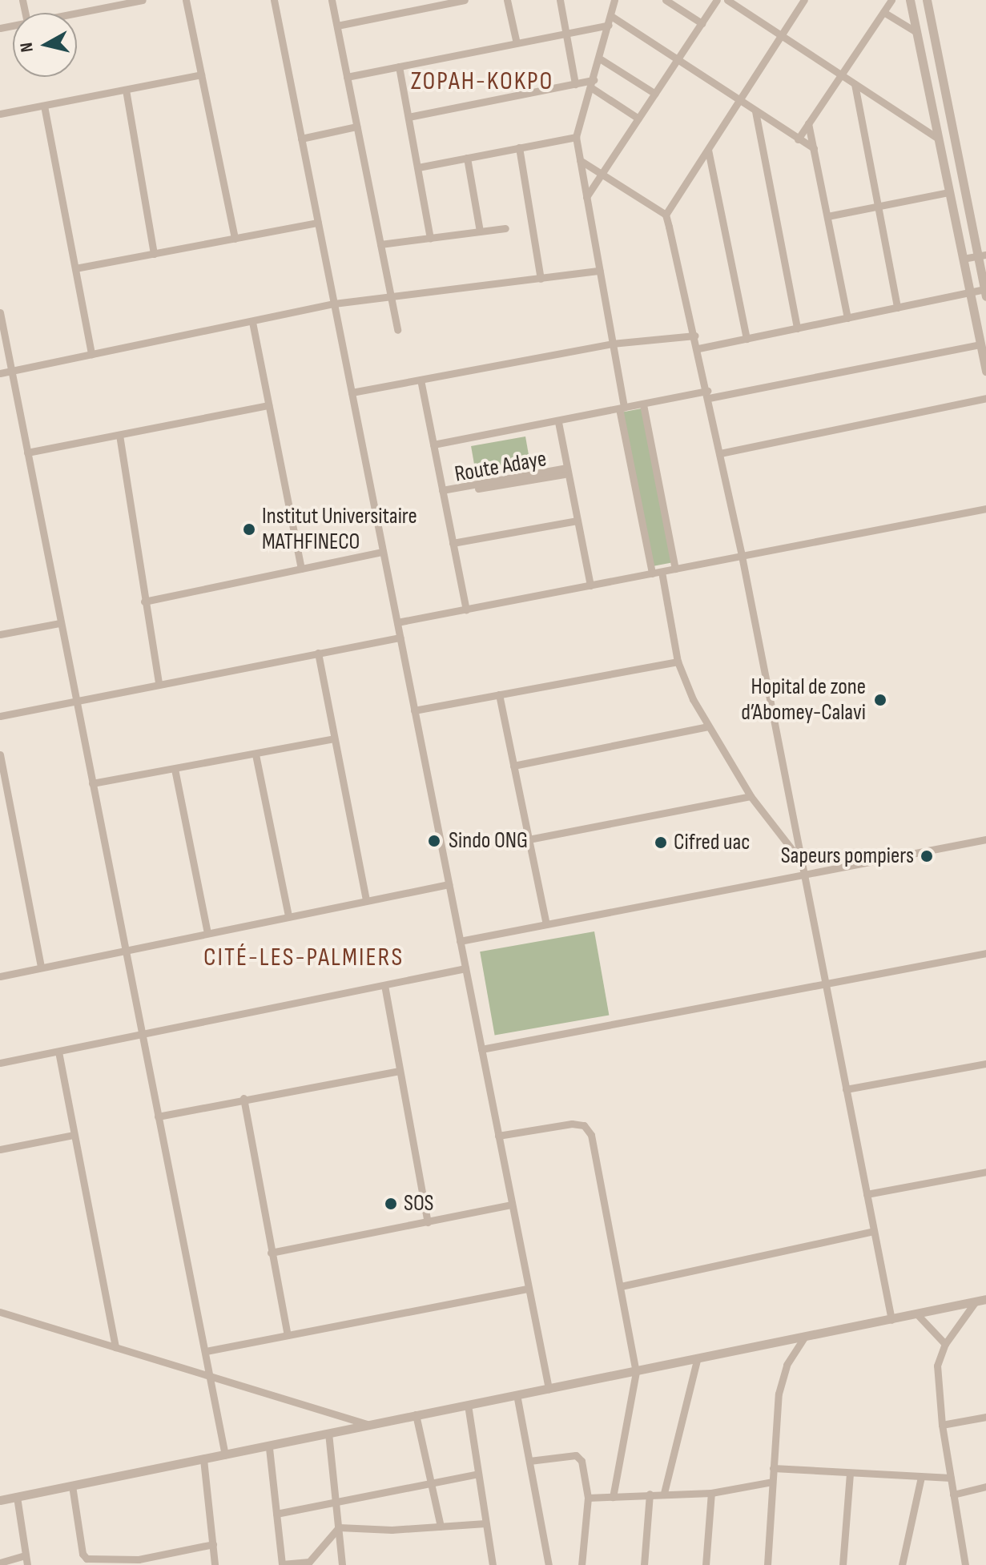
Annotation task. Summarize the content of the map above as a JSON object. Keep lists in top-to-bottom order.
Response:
{
  "districts": ["ZOPAH-KOKPO", "CITÉ-LES-PALMIERS"],
  "places": [
    "Institut Universitaire MATHFINECO",
    "Hopital de zone d’Abomey-Calavi",
    "Sindo ONG",
    "Cifred uac",
    "Sapeurs pompiers",
    "SOS"
  ],
  "north": "left"
}
